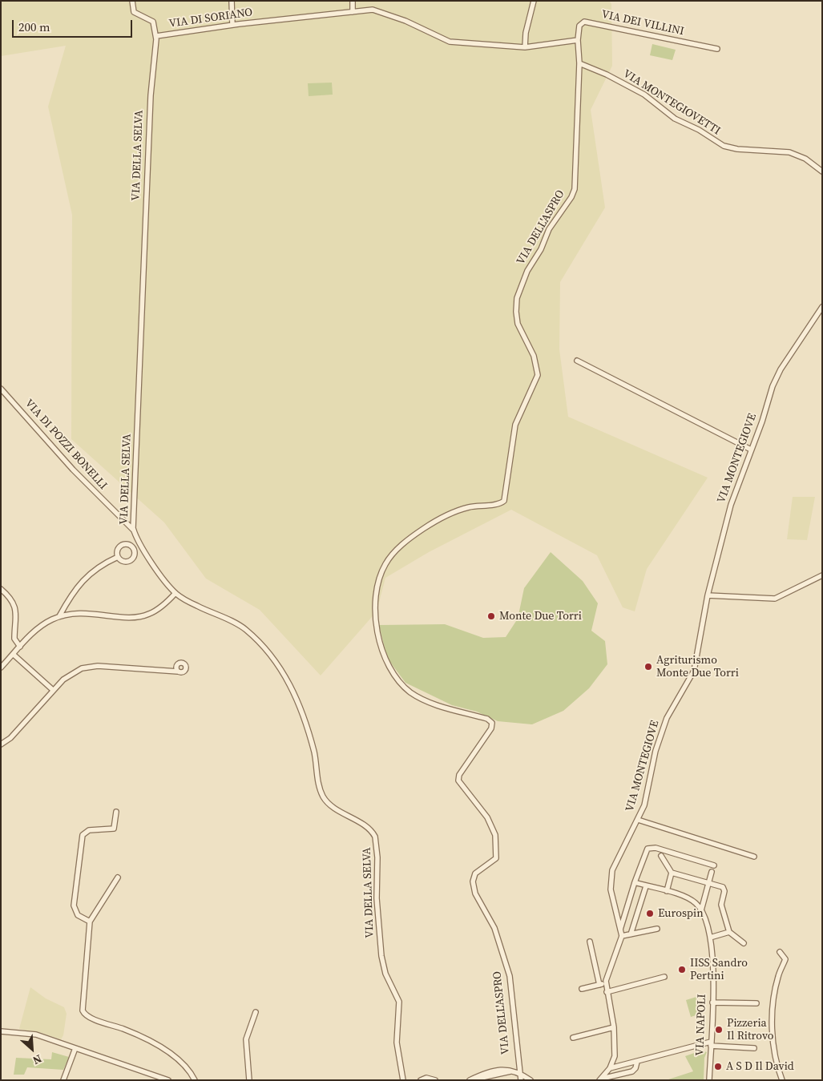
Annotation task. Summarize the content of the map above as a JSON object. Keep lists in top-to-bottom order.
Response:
{
  "streets": {
    "street": [
      "VIA DI SORIANO",
      "VIA DEI VILLINI",
      "VIA MONTEGIOVETTI",
      "VIA DELLA SELVA",
      "VIA DELL'ASPRO",
      "VIA DI POZZI BONELLI",
      "VIA MONTEGIOVE",
      "VIA NAPOLI"
    ]
  },
  "crossings": [
    ["VIA DI SORIANO", "VIA DELLA SELVA"],
    ["VIA DEI VILLINI", "VIA DELL'ASPRO"],
    ["VIA MONTEGIOVETTI", "VIA DELL'ASPRO"],
    ["VIA DELLA SELVA", "VIA DI POZZI BONELLI"]
  ],
  "places": [
    "Monte Due Torri",
    "Agriturismo Monte Due Torri",
    "Eurospin",
    "IISS Sandro Pertini",
    "Pizzeria Il Ritrovo",
    "A S D Il David"
  ],
  "scale_bar": "200 m",
  "north": "bottom right"
}
